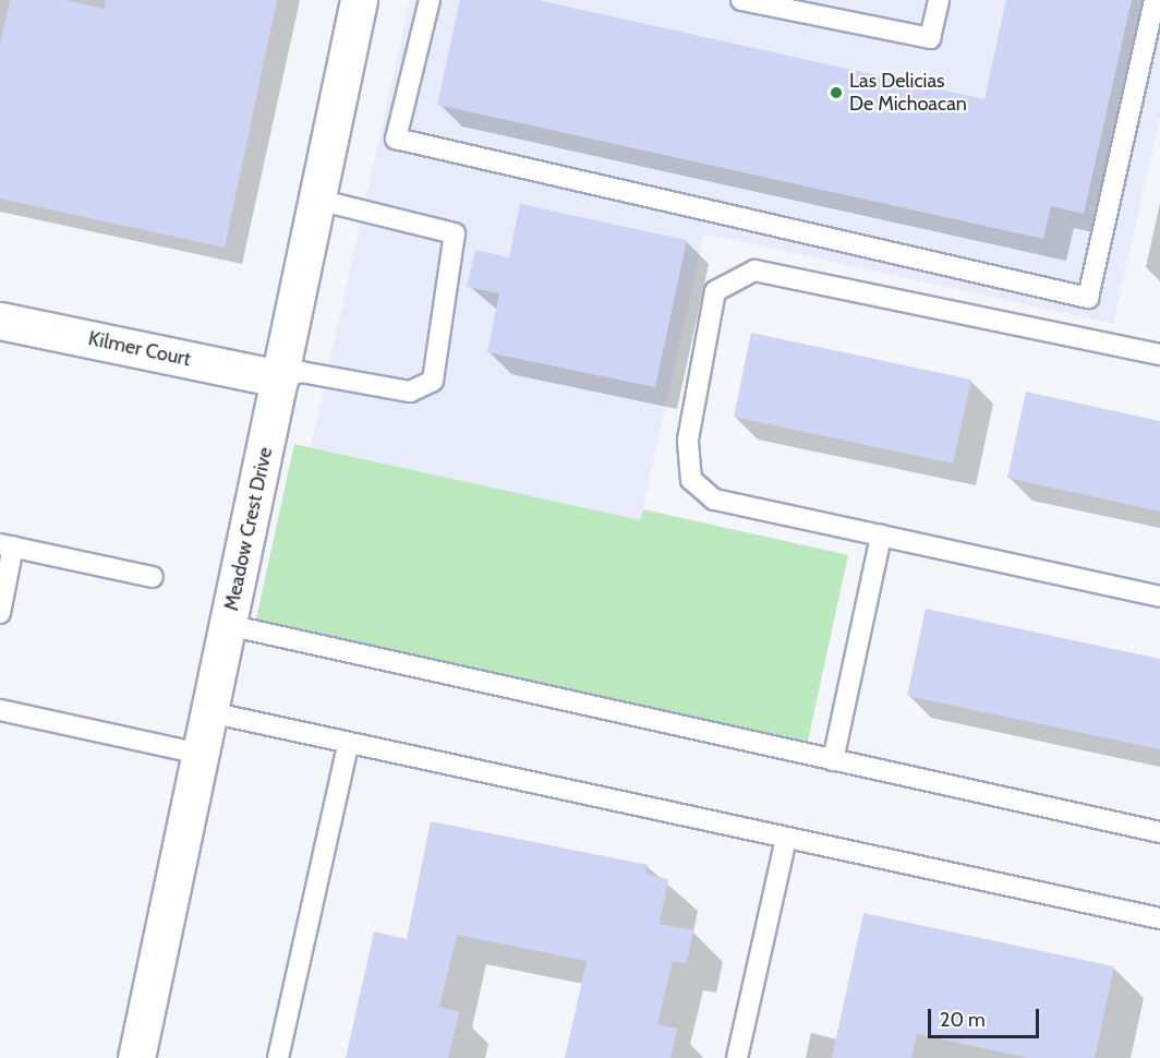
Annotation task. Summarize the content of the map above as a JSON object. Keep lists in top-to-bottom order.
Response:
{
  "streets": {
    "street": ["Kilmer Court", "Meadow Crest Drive"]
  },
  "crossings": [
    ["Kilmer Court", "Meadow Crest Drive"]
  ],
  "places": ["Las Delicias De Michoacan"],
  "scale_bar": "20 m"
}
